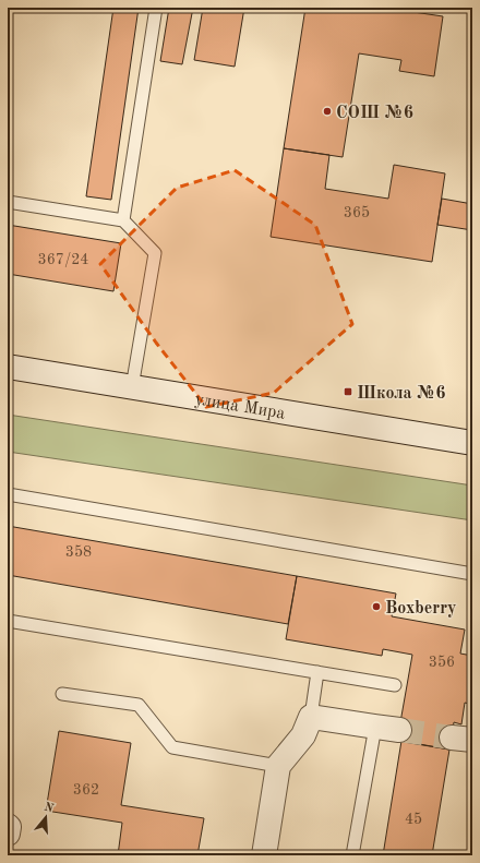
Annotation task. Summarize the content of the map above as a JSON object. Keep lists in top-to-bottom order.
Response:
{
  "streets": {
    "main road": ["улица Мира"]
  },
  "places": {
    "other": ["СОШ №6", "Boxberry"],
    "transit": ["Школа №6"]
  },
  "house_numbers": [
    "365",
    "367/24",
    "358",
    "356",
    "362",
    "45"
  ],
  "north": "top"
}
